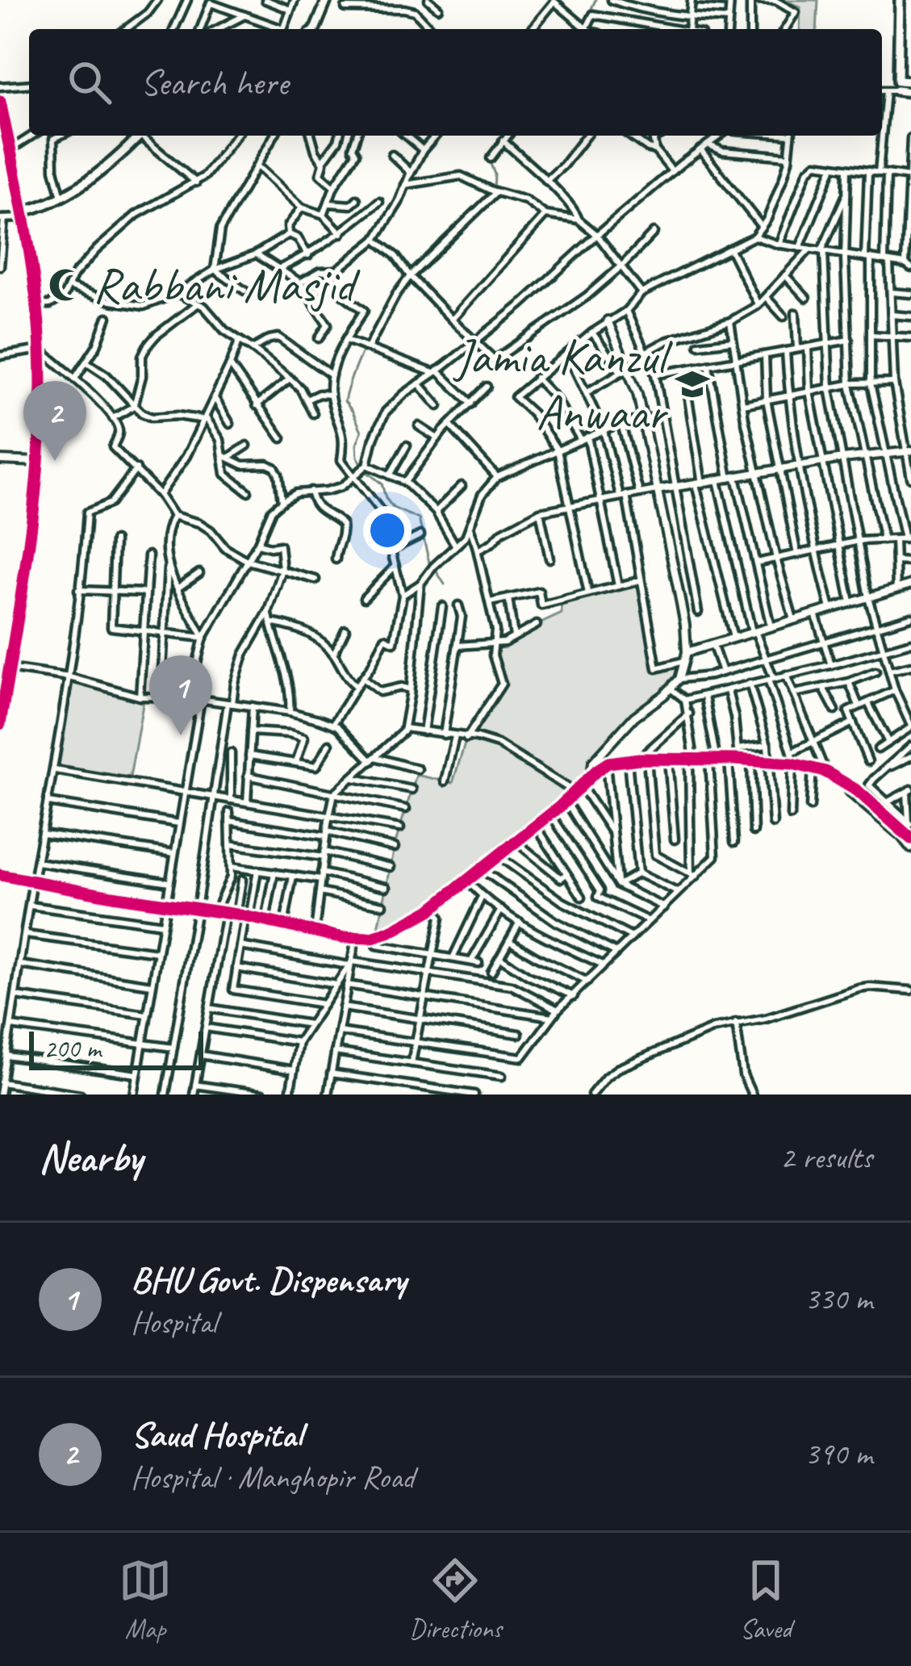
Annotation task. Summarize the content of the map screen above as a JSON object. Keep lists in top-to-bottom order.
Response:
{
  "places": {
    "mosque": ["Rabbani Masjid"],
    "school or university": ["Jamia Kanzul Anwaar"]
  },
  "scale_bar": "200 m",
  "page": {
    "search": "Search here",
    "pins": ["2", "1"],
    "scale": "200 m",
    "heading": ["Nearby", "2 results"],
    "list": [
      {
        "mark": "1",
        "name": "BHU Govt. Dispensary",
        "note": "Hospital",
        "value": "330 m"
      },
      {
        "mark": "2",
        "name": "Saud Hospital",
        "note": "Hospital · Manghopir Road",
        "value": "390 m"
      }
    ],
    "nav": ["Map", "Directions", "Saved"]
  }
}
